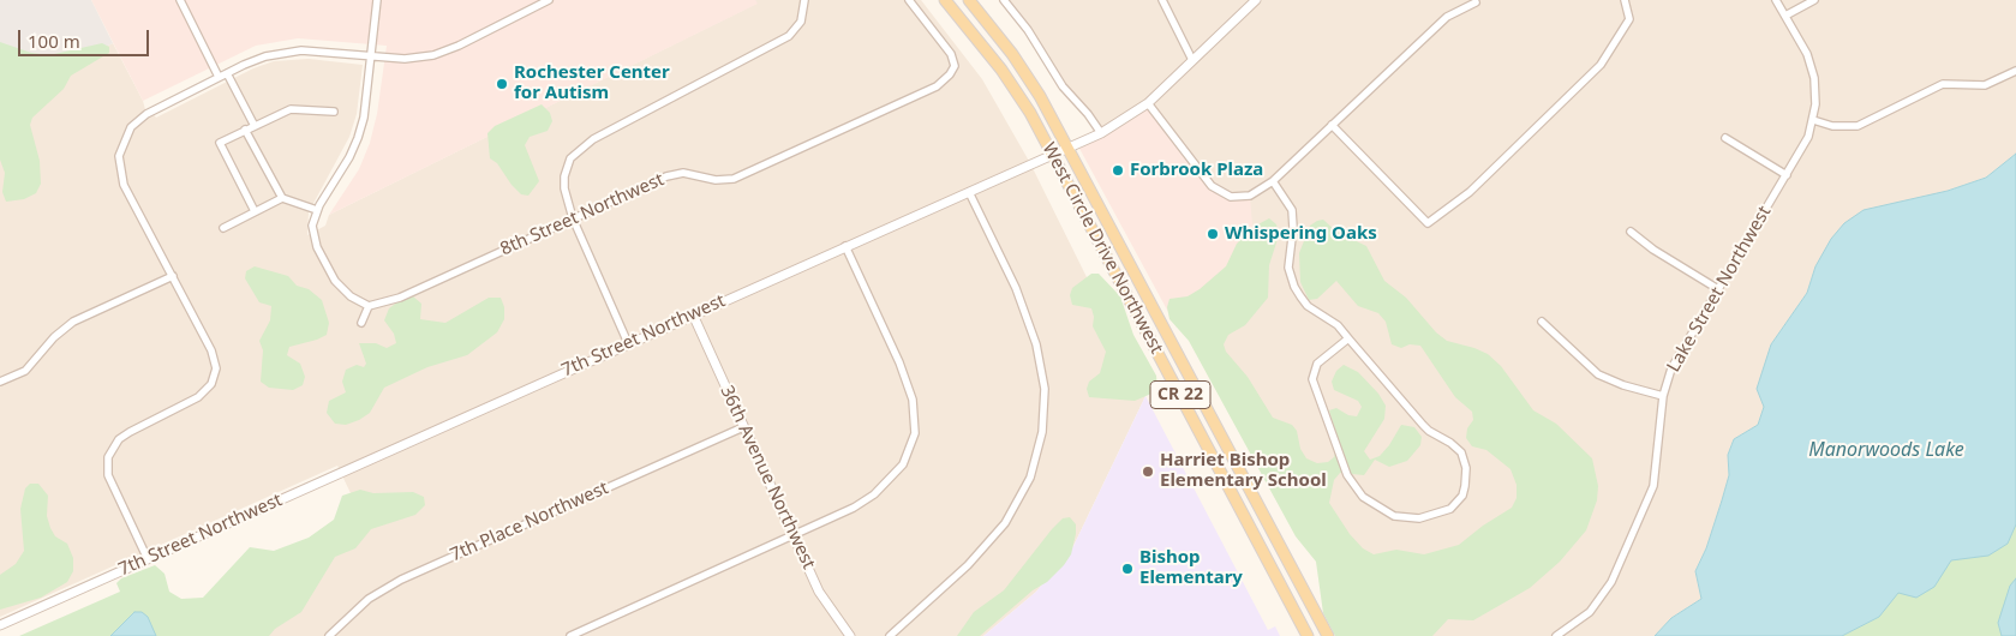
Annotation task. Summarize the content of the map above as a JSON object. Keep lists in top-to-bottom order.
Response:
{
  "streets": {
    "main road": ["West Circle Drive Northwest", "CR 22"],
    "street": [
      "8th Street Northwest",
      "Lake Street Northwest",
      "7th Street Northwest",
      "36th Avenue Northwest",
      "7th Place Northwest"
    ]
  },
  "crossings": [
    ["West Circle Drive Northwest", "7th Street Northwest"],
    ["7th Street Northwest", "36th Avenue Northwest"],
    ["36th Avenue Northwest", "7th Place Northwest"]
  ],
  "water": ["Manorwoods Lake"],
  "places": [
    "Rochester Center for Autism",
    "Forbrook Plaza",
    "Whispering Oaks",
    "Harriet Bishop Elementary School",
    "Bishop Elementary"
  ],
  "scale_bar": "100 m"
}
